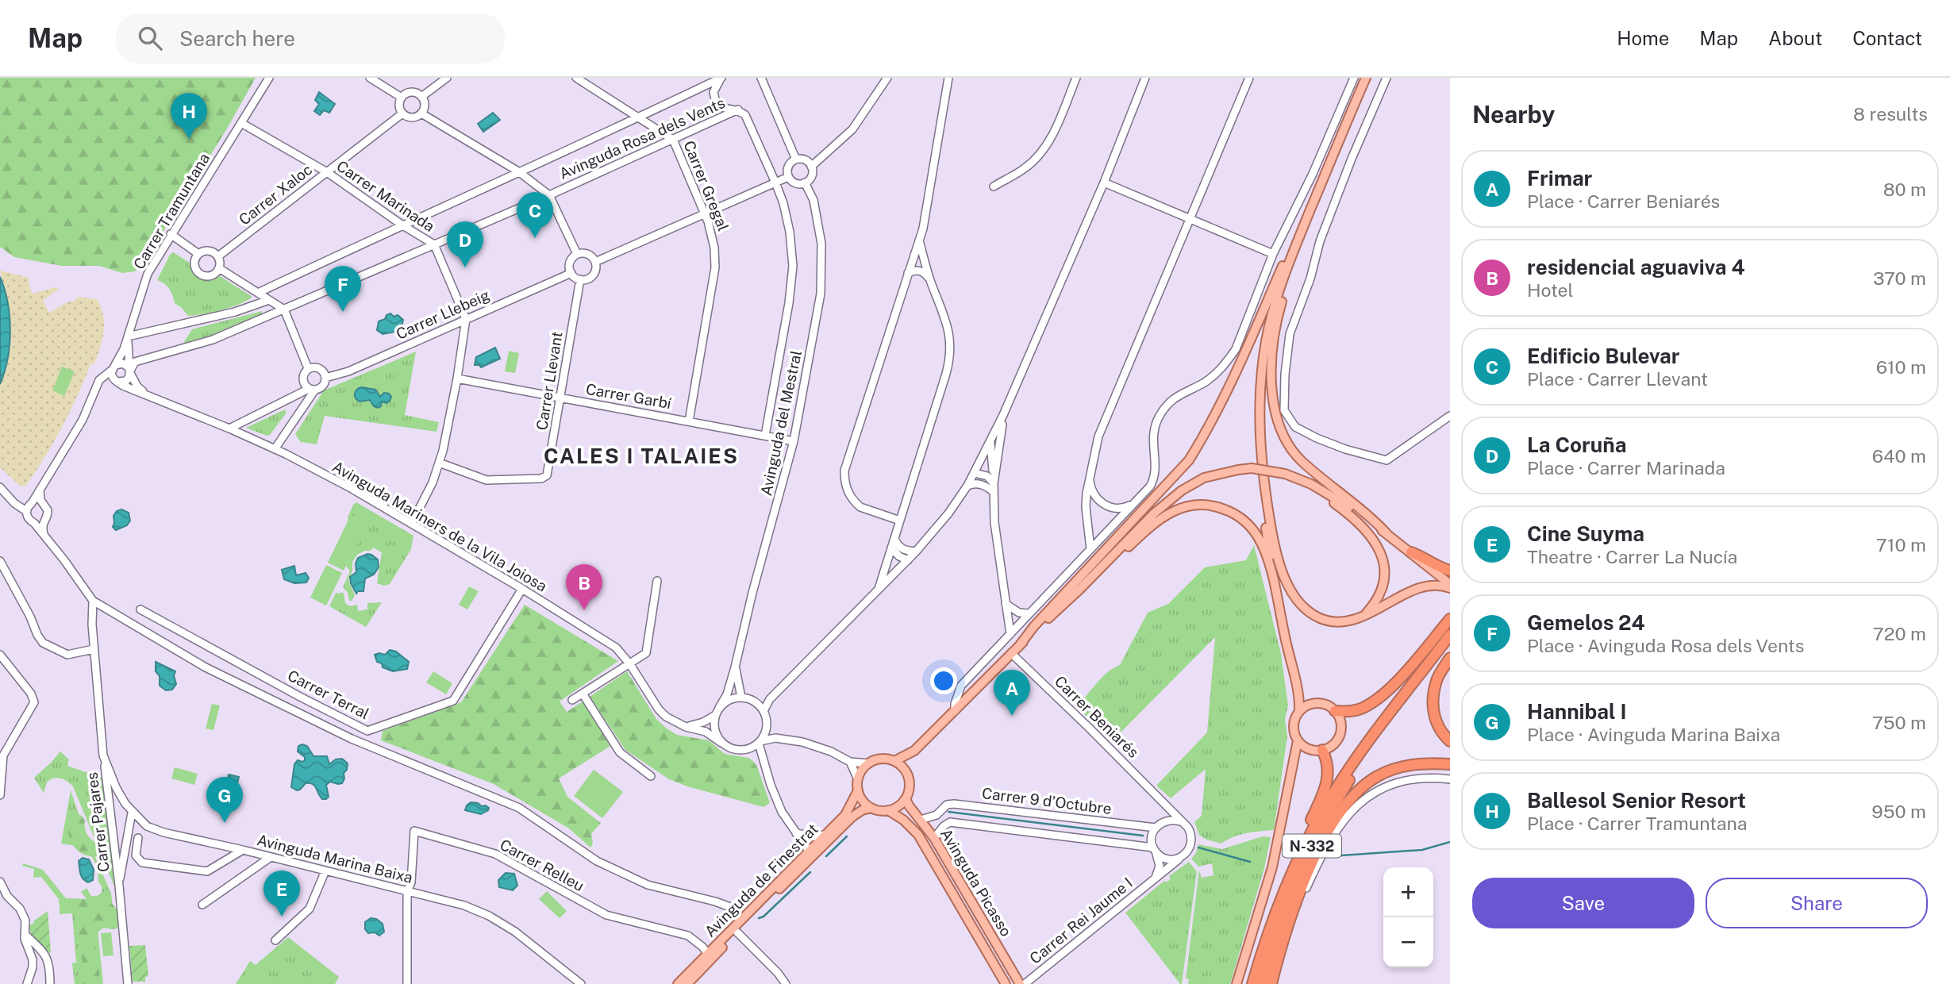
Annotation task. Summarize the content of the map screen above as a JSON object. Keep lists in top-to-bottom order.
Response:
{
  "streets": {
    "highway": ["N-332"],
    "main road": ["Avinguda de Finestrat", "Avinguda Picasso"],
    "street": [
      "Avinguda Rosa dels Vents",
      "Carrer Gregal",
      "Carrer Xaloc",
      "Carrer Marinada",
      "Carrer Tramuntana",
      "Carrer Llebeig",
      "Carrer Llevant",
      "Carrer Garbí",
      "Avinguda del Mestral",
      "Avinguda Mariners de la Vila Joiosa",
      "Carrer Terral",
      "Carrer Beniarés",
      "Carrer 9 d’Octubre",
      "Carrer Pajares",
      "Avinguda Marina Baixa",
      "Carrer Relleu",
      "Carrer Rei Jaume I"
    ]
  },
  "crossings": [
    ["Avinguda Rosa dels Vents", "Carrer Gregal"],
    ["Avinguda Rosa dels Vents", "Carrer Marinada"],
    ["Avinguda Rosa dels Vents", "Carrer Tramuntana"],
    ["Avinguda Rosa dels Vents", "Avinguda del Mestral"],
    ["Avinguda Rosa dels Vents", "Avinguda Mariners de la Vila Joiosa"],
    ["Carrer Gregal", "Carrer Garbí"],
    ["Carrer Xaloc", "Carrer Marinada"],
    ["Carrer Marinada", "Carrer Tramuntana"],
    ["Carrer Marinada", "Carrer Llebeig"],
    ["Carrer Tramuntana", "Avinguda Mariners de la Vila Joiosa"],
    ["Carrer Llebeig", "Carrer Llevant"],
    ["Carrer Llevant", "Carrer Garbí"],
    ["Carrer Garbí", "Avinguda del Mestral"],
    ["Avinguda del Mestral", "Avinguda Mariners de la Vila Joiosa"],
    ["Avinguda Mariners de la Vila Joiosa", "Carrer Terral"],
    ["Carrer Beniarés", "Carrer 9 d’Octubre"],
    ["Carrer Beniarés", "Carrer Rei Jaume I"],
    ["Carrer 9 d’Octubre", "Avinguda Picasso"],
    ["Carrer 9 d’Octubre", "Carrer Rei Jaume I"],
    ["Carrer Pajares", "Avinguda Marina Baixa"],
    ["Avinguda Marina Baixa", "Carrer Relleu"],
    ["Carrer Relleu", "Avinguda de Finestrat"],
    ["Avinguda de Finestrat", "Avinguda Picasso"]
  ],
  "districts": ["CALES I TALAIES"],
  "page": {
    "header": "Map",
    "search": "Search here",
    "nav": [
      "Home",
      "Map",
      "About",
      "Contact"
    ],
    "heading": ["Nearby", "8 results"],
    "pins": [
      "H",
      "C",
      "D",
      "F",
      "B",
      "A",
      "G",
      "E"
    ],
    "list": [
      {
        "mark": "A",
        "name": "Frimar",
        "note": "Place · Carrer Beniarés",
        "value": "80 m"
      },
      {
        "mark": "B",
        "name": "residencial aguaviva 4",
        "note": "Hotel",
        "value": "370 m"
      },
      {
        "mark": "C",
        "name": "Edificio Bulevar",
        "note": "Place · Carrer Llevant",
        "value": "610 m"
      },
      {
        "mark": "D",
        "name": "La Coruña",
        "note": "Place · Carrer Marinada",
        "value": "640 m"
      },
      {
        "mark": "E",
        "name": "Cine Suyma",
        "note": "Theatre · Carrer La Nucía",
        "value": "710 m"
      },
      {
        "mark": "F",
        "name": "Gemelos 24",
        "note": "Place · Avinguda Rosa dels Vents",
        "value": "720 m"
      },
      {
        "mark": "G",
        "name": "Hannibal I",
        "note": "Place · Avinguda Marina Baixa",
        "value": "750 m"
      },
      {
        "mark": "H",
        "name": "Ballesol Senior Resort",
        "note": "Place · Carrer Tramuntana",
        "value": "950 m"
      }
    ],
    "buttons": ["Save", "Share"],
    "map_buttons": ["+", "−"]
  }
}
